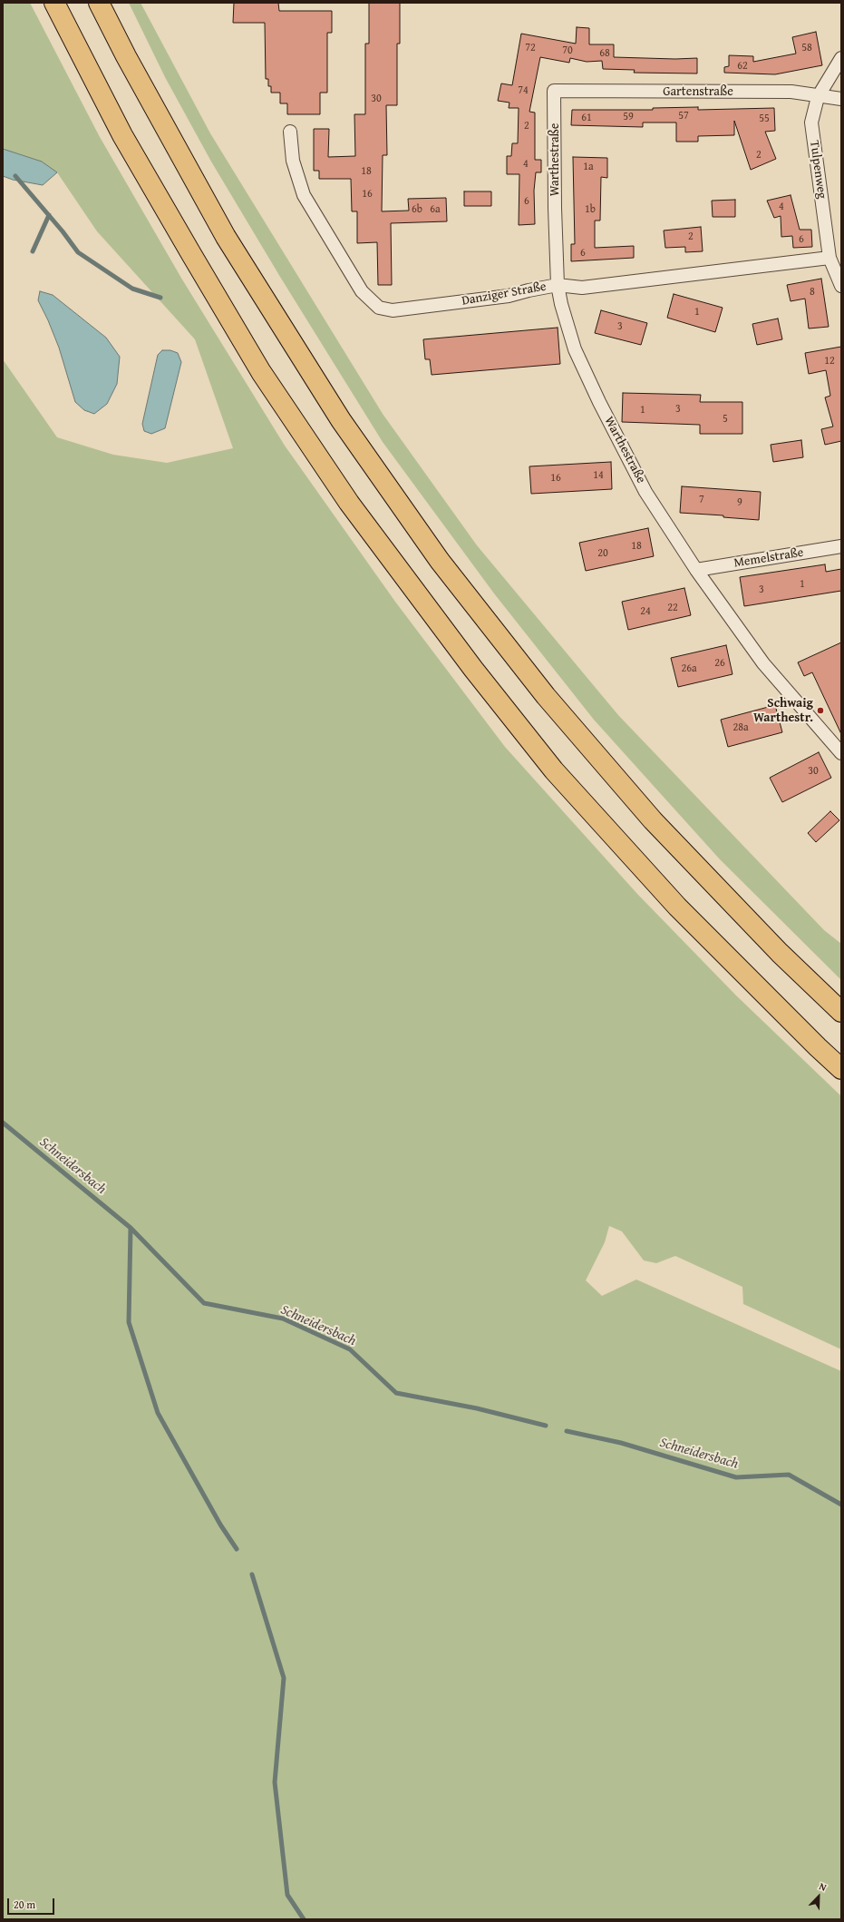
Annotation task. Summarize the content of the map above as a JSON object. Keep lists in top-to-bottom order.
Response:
{
  "streets": {
    "street": [
      "Gartenstraße",
      "Warthestraße",
      "Tulpenweg",
      "Danziger Straße",
      "Memelstraße"
    ]
  },
  "crossings": [
    ["Gartenstraße", "Warthestraße"],
    ["Gartenstraße", "Tulpenweg"],
    ["Warthestraße", "Danziger Straße"],
    ["Warthestraße", "Memelstraße"],
    ["Tulpenweg", "Danziger Straße"]
  ],
  "water": ["Schneidersbach"],
  "places": ["Schwaig Warthestr."],
  "house_numbers": [
    "72",
    "58",
    "70",
    "68",
    "62",
    "74",
    "30",
    "57",
    "59",
    "61",
    "55",
    "2",
    "2",
    "4",
    "1a",
    "18",
    "16",
    "6",
    "4",
    "6b",
    "6a",
    "1b",
    "2",
    "6",
    "6",
    "8",
    "1",
    "3",
    "12",
    "3",
    "1",
    "5",
    "14",
    "16",
    "7",
    "9",
    "18",
    "20",
    "1",
    "3",
    "22",
    "24",
    "26",
    "26a",
    "28a",
    "30"
  ],
  "scale_bar": "20 m",
  "north": "top right"
}
